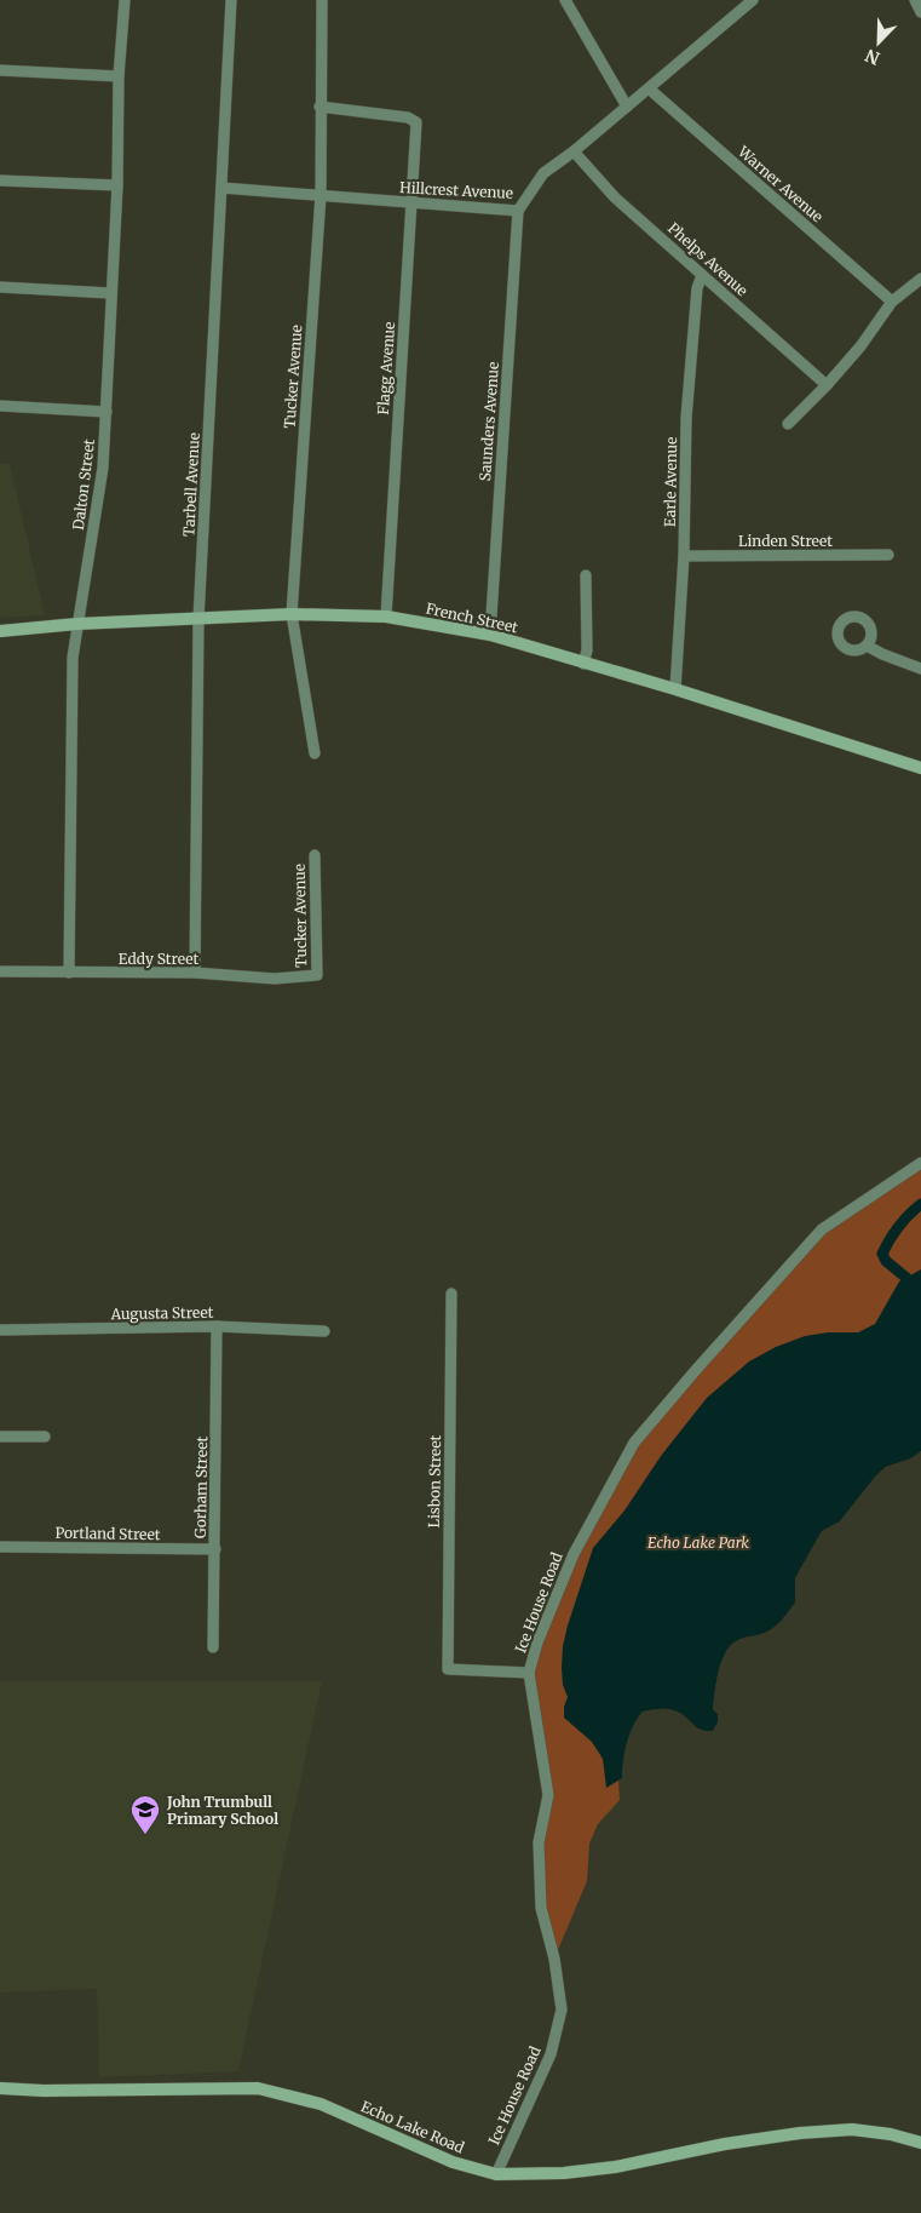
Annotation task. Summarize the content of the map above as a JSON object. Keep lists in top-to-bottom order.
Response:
{
  "streets": {
    "street": [
      "Warner Avenue",
      "Hillcrest Avenue",
      "Phelps Avenue",
      "Flagg Avenue",
      "Tucker Avenue",
      "Saunders Avenue",
      "Earle Avenue",
      "Dalton Street",
      "Tarbell Avenue",
      "Linden Street",
      "French Street",
      "Eddy Street",
      "Augusta Street",
      "Lisbon Street",
      "Gorham Street",
      "Portland Street",
      "Ice House Road",
      "Echo Lake Road"
    ]
  },
  "crossings": [
    ["Warner Avenue", "Hillcrest Avenue"],
    ["Hillcrest Avenue", "Phelps Avenue"],
    ["Hillcrest Avenue", "Flagg Avenue"],
    ["Hillcrest Avenue", "Tucker Avenue"],
    ["Hillcrest Avenue", "Saunders Avenue"],
    ["Hillcrest Avenue", "Tarbell Avenue"],
    ["Phelps Avenue", "Earle Avenue"],
    ["Flagg Avenue", "Tucker Avenue"],
    ["Flagg Avenue", "French Street"],
    ["Tucker Avenue", "French Street"],
    ["Tucker Avenue", "Eddy Street"],
    ["Saunders Avenue", "French Street"],
    ["Earle Avenue", "Linden Street"],
    ["Earle Avenue", "French Street"],
    ["Dalton Street", "French Street"],
    ["Dalton Street", "Eddy Street"],
    ["Tarbell Avenue", "French Street"],
    ["Tarbell Avenue", "Eddy Street"],
    ["Augusta Street", "Gorham Street"],
    ["Lisbon Street", "Ice House Road"],
    ["Gorham Street", "Portland Street"],
    ["Ice House Road", "Echo Lake Road"]
  ],
  "parks": ["Echo Lake Park"],
  "places": {
    "school or university": ["John Trumbull Primary School"]
  },
  "north": "bottom left"
}
